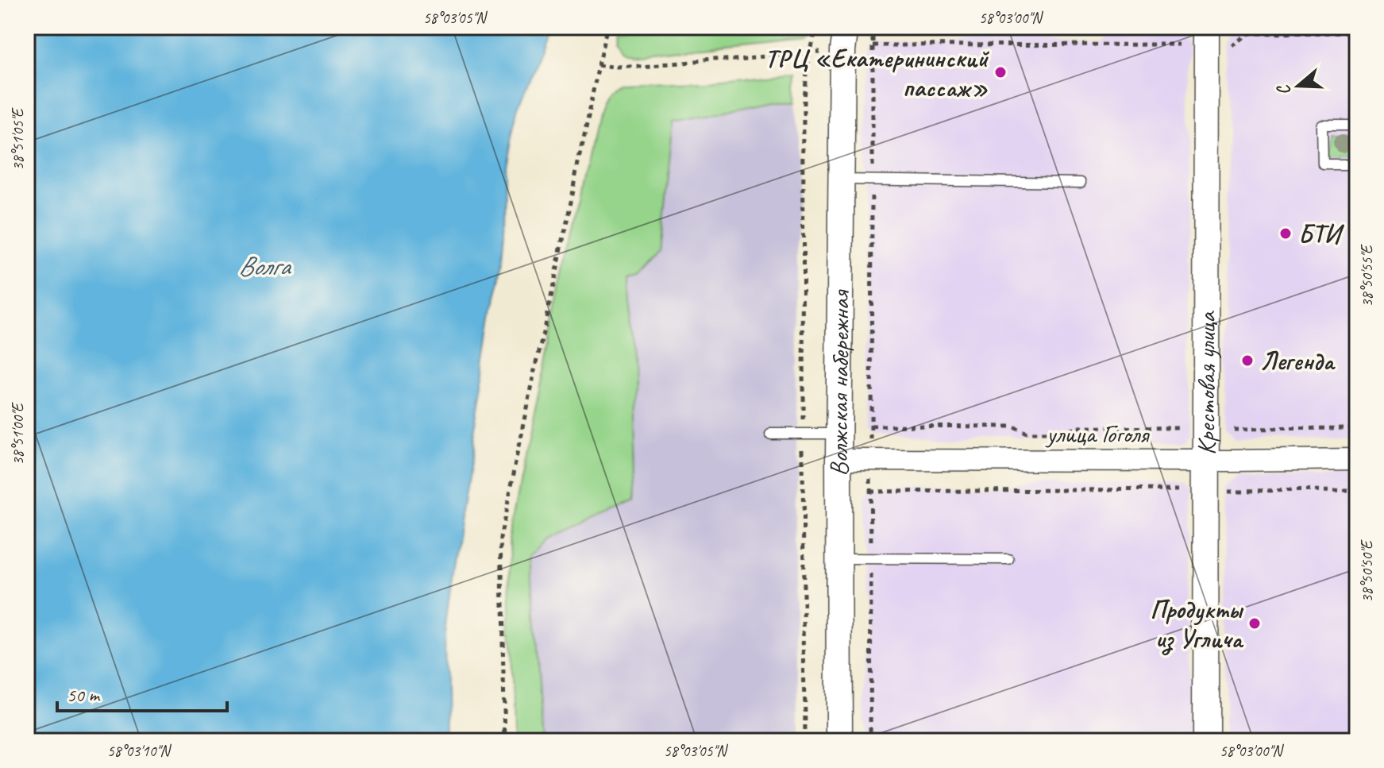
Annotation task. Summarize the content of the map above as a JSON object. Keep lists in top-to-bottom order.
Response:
{
  "streets": {
    "street": ["Волжская набережная", "Крестовая улица", "улица Гоголя"]
  },
  "crossings": [
    ["Волжская набережная", "улица Гоголя"],
    ["Крестовая улица", "улица Гоголя"]
  ],
  "water": ["Волга"],
  "places": [
    "ТРЦ «Екатерининский пассаж»",
    "БТИ",
    "Легенда",
    "Продукты из Углича"
  ],
  "scale_bar": "50 m",
  "north": "left",
  "coordinates": [
    "58°03'05\"N",
    "58°03'00\"N",
    "38°51'05\"E",
    "38°50'55\"E",
    "38°51'00\"E",
    "38°50'50\"E",
    "58°03'10\"N"
  ]
}
